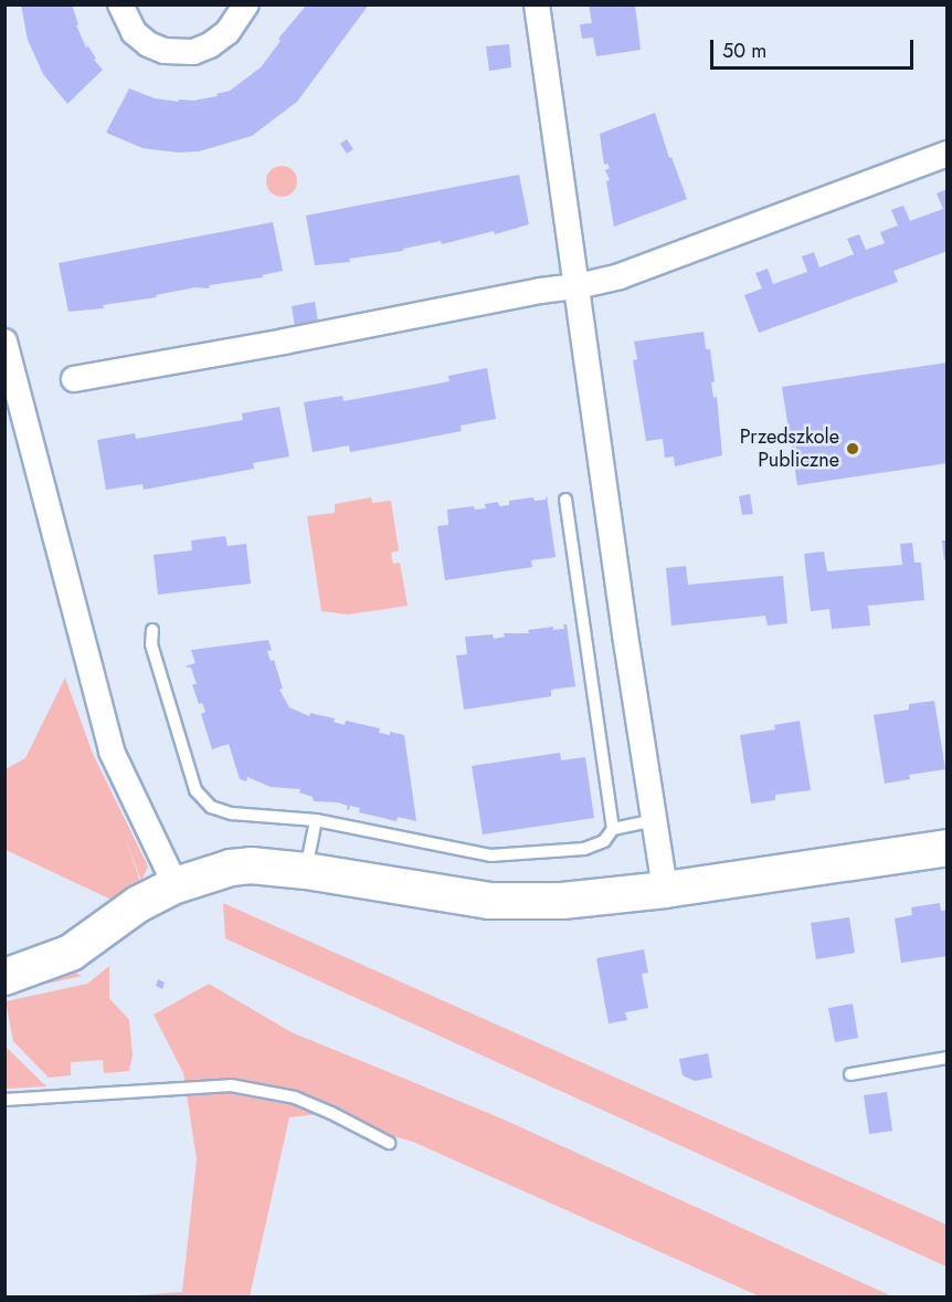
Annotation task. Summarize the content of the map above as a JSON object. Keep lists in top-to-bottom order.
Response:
{
  "places": ["Przedszkole Publiczne"],
  "scale_bar": "50 m"
}
